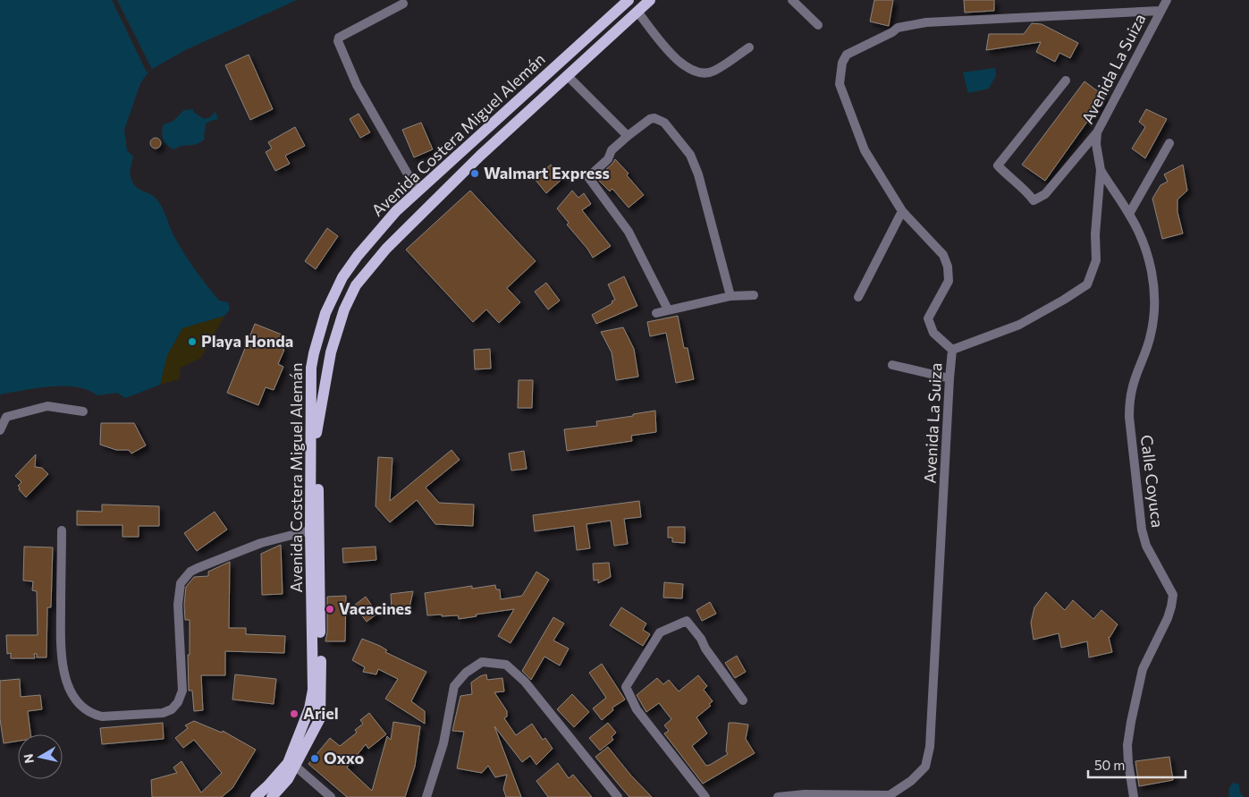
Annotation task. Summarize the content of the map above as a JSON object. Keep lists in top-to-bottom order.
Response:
{
  "streets": {
    "main road": ["Avenida Costera Miguel Alemán"],
    "street": ["Avenida La Suiza", "Calle Coyuca"]
  },
  "crossings": [
    ["Avenida La Suiza", "Calle Coyuca"]
  ],
  "places": [
    "Walmart Express",
    "Playa Honda",
    "Vacacines",
    "Ariel",
    "Oxxo"
  ],
  "scale_bar": "50 m",
  "north": "left"
}
